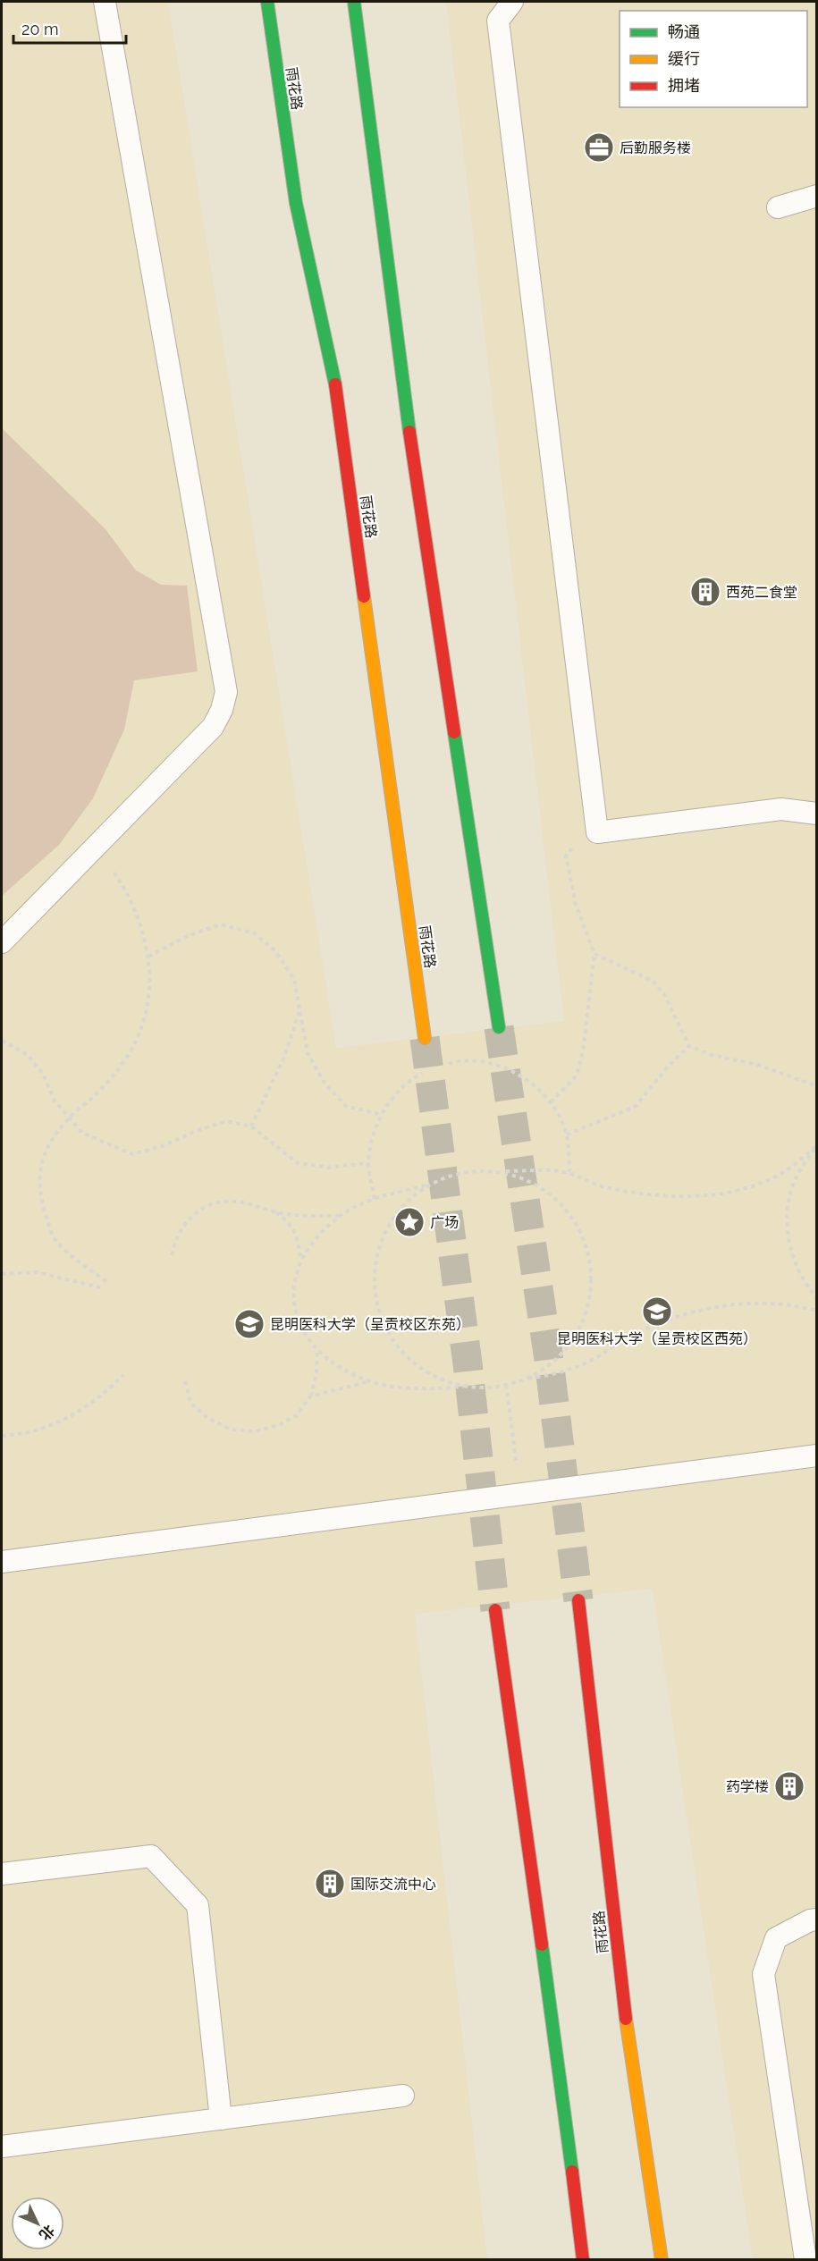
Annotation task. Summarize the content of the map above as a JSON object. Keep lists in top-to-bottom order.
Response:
{
  "streets": {
    "street": ["雨花路"]
  },
  "places": {
    "office": ["后勤服务楼"],
    "building": ["西苑二食堂", "药学楼", "国际交流中心"],
    "place": ["广场"],
    "school or university": ["昆明医科大学（呈贡校区西苑）", "昆明医科大学（呈贡校区东苑）"]
  },
  "legend": ["畅通", "缓行", "拥堵"],
  "scale_bar": "20 m",
  "north": "bottom right"
}
